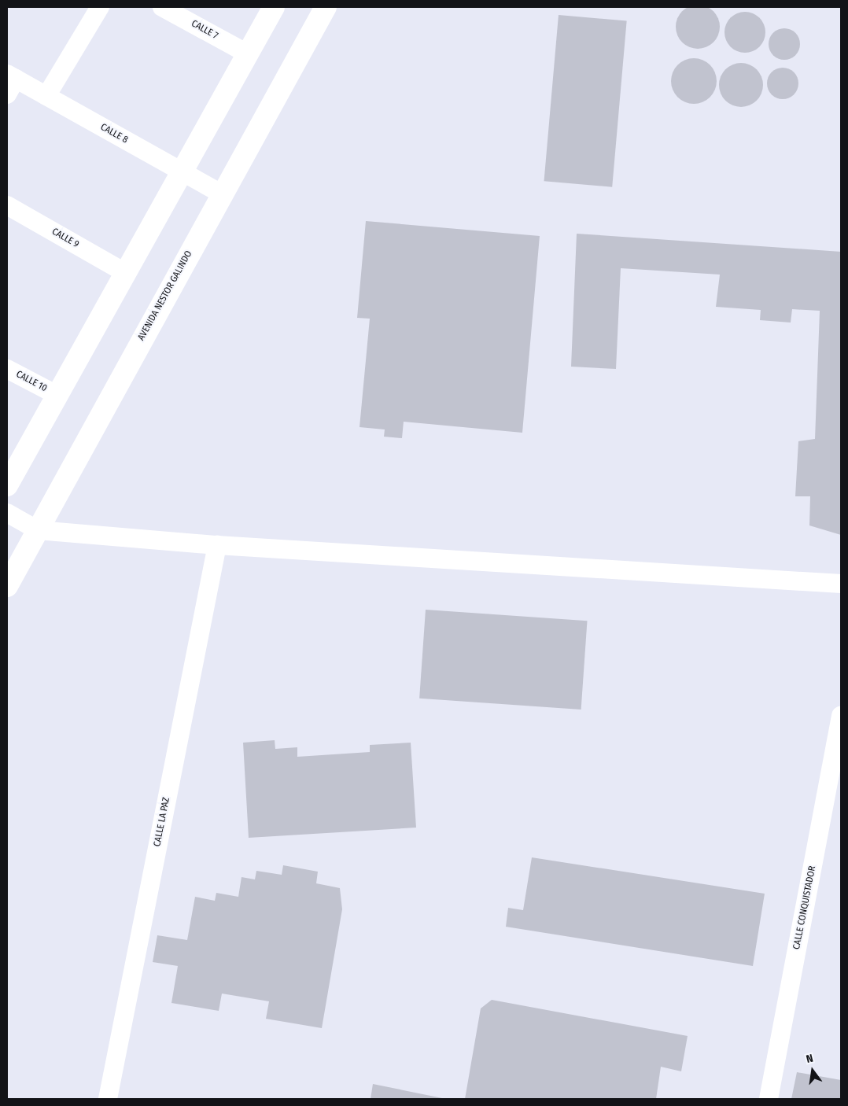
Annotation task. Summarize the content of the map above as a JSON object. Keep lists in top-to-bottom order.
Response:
{
  "streets": {
    "main road": ["AVENIDA NESTOR GALINDO"],
    "street": [
      "CALLE 7",
      "CALLE 8",
      "CALLE 9",
      "CALLE 10",
      "CALLE LA PAZ",
      "CALLE CONQUISTADOR"
    ]
  },
  "crossings": [
    ["CALLE 8", "AVENIDA NESTOR GALINDO"]
  ],
  "north": "top"
}
